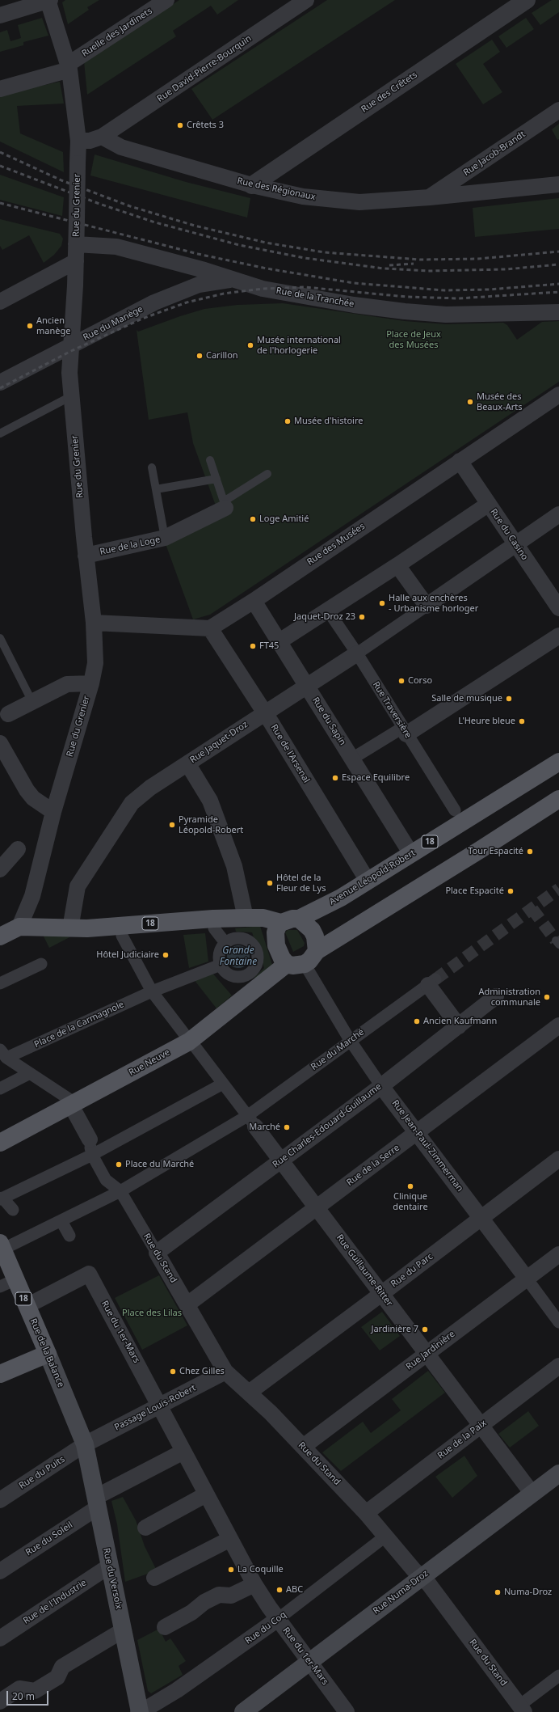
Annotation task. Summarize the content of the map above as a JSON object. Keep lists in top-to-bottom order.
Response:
{
  "streets": {
    "main road": [
      "18",
      "Avenue Léopold-Robert",
      "Rue Neuve",
      "Rue de la Balance",
      "Rue du Versoix",
      "Rue Numa-Droz"
    ],
    "street": [
      "Ruelle des Jardinets",
      "Rue David-Pierre-Bourquin",
      "Rue des Crêtets",
      "Rue Jacob-Brandt",
      "Rue des Régionaux",
      "Rue du Grenier",
      "Rue de la Tranchée",
      "Rue du Manège",
      "Rue du Casino",
      "Rue des Musées",
      "Rue de la Loge",
      "Rue Traversière",
      "Rue du Sapin",
      "Rue Jaquet-Droz",
      "Rue de l'Arsenal",
      "Place de la Carmagnole",
      "Rue du Marché",
      "Rue Charles-Edouard-Guillaume",
      "Rue Jean-Paul-Zimmerman",
      "Rue de la Serre",
      "Rue du Stand",
      "Rue Guillaume-Ritter",
      "Rue du Parc",
      "Rue du 1er-Mars",
      "Rue Jardinière",
      "Passage Louis-Robert",
      "Rue de la Paix",
      "Rue du Puits",
      "Rue du Soleil",
      "Rue de l'Industrie",
      "Rue du Coq"
    ]
  },
  "crossings": [
    ["Ruelle des Jardinets", "Rue du Grenier"],
    ["Rue David-Pierre-Bourquin", "Rue des Régionaux"],
    ["Rue des Crêtets", "Rue des Régionaux"],
    ["Rue Jacob-Brandt", "Rue des Régionaux"],
    ["Rue du Grenier", "Rue de la Tranchée"],
    ["Rue du Grenier", "Rue du Manège"],
    ["Rue du Grenier", "Rue de la Loge"],
    ["Rue du Grenier", "18"],
    ["Rue de la Tranchée", "Rue du Manège"],
    ["Rue du Casino", "Rue des Musées"],
    ["Rue du Casino", "Rue Jaquet-Droz"],
    ["Rue des Musées", "Rue du Sapin"],
    ["Rue des Musées", "Rue de l'Arsenal"],
    ["Rue Traversière", "Rue Jaquet-Droz"],
    ["Rue du Sapin", "Rue Jaquet-Droz"],
    ["Rue du Sapin", "Avenue Léopold-Robert"],
    ["Rue Jaquet-Droz", "Rue de l'Arsenal"],
    ["Rue Jaquet-Droz", "18"],
    ["Rue de l'Arsenal", "Avenue Léopold-Robert"],
    ["18", "Avenue Léopold-Robert"],
    ["18", "Rue Neuve"],
    ["18", "Rue Jean-Paul-Zimmerman"],
    ["Avenue Léopold-Robert", "Rue Neuve"],
    ["Avenue Léopold-Robert", "Rue Jean-Paul-Zimmerman"],
    ["Rue du Marché", "Rue Jean-Paul-Zimmerman"],
    ["Rue du Marché", "Rue du Stand"],
    ["Rue du Marché", "Rue Guillaume-Ritter"],
    ["Rue du Marché", "Rue de la Balance"],
    ["Rue Neuve", "Rue Jean-Paul-Zimmerman"],
    ["Rue Charles-Edouard-Guillaume", "Rue Jean-Paul-Zimmerman"],
    ["Rue Charles-Edouard-Guillaume", "Rue du Stand"],
    ["Rue Charles-Edouard-Guillaume", "Rue Guillaume-Ritter"],
    ["Rue Jean-Paul-Zimmerman", "Rue de la Serre"],
    ["Rue Jean-Paul-Zimmerman", "Rue du Parc"],
    ["Rue Jean-Paul-Zimmerman", "Rue Jardinière"],
    ["Rue de la Serre", "Rue du Stand"],
    ["Rue de la Serre", "Rue Guillaume-Ritter"],
    ["Rue du Stand", "Rue du Parc"],
    ["Rue du Stand", "Rue Jardinière"],
    ["Rue du Stand", "Passage Louis-Robert"],
    ["Rue du Stand", "Rue de la Paix"],
    ["Rue du Stand", "Rue Numa-Droz"],
    ["Rue du Stand", "Rue du Coq"],
    ["Rue Guillaume-Ritter", "Rue du Parc"],
    ["Rue Guillaume-Ritter", "Rue Jardinière"],
    ["Rue Guillaume-Ritter", "Rue de la Paix"],
    ["Rue Guillaume-Ritter", "Rue Numa-Droz"],
    ["Rue du 1er-Mars", "Rue de la Balance"],
    ["Rue du 1er-Mars", "Passage Louis-Robert"],
    ["Rue du 1er-Mars", "Rue Numa-Droz"],
    ["Rue du 1er-Mars", "Rue du Coq"],
    ["Rue de la Balance", "Passage Louis-Robert"],
    ["Rue de la Balance", "Rue du Puits"],
    ["Rue de la Balance", "Rue du Versoix"],
    ["Passage Louis-Robert", "Rue du Puits"],
    ["Passage Louis-Robert", "Rue du Versoix"],
    ["Rue du Puits", "Rue du Versoix"],
    ["Rue du Soleil", "Rue du Versoix"],
    ["Rue du Versoix", "Rue de l'Industrie"],
    ["Rue du Versoix", "Rue du Coq"]
  ],
  "water": ["Grande Fontaine"],
  "parks": ["Place de Jeux des Musées", "Place des Lilas"],
  "places": [
    "Crêtets 3",
    "Ancien manège",
    "Musée international de l'horlogerie",
    "Carillon",
    "Musée des Beaux-Arts",
    "Musée d'histoire",
    "Loge Amitié",
    "Halle aux enchères - Urbanisme horloger",
    "Jaquet-Droz 23",
    "FT45",
    "Corso",
    "Salle de musique",
    "L'Heure bleue",
    "Espace Equilibre",
    "Pyramide Léopold-Robert",
    "Tour Espacité",
    "Hôtel de la Fleur de Lys",
    "Place Espacité",
    "Hôtel Judiciaire",
    "Administration communale",
    "Ancien Kaufmann",
    "Marché",
    "Place du Marché",
    "Clinique dentaire",
    "Jardinière 7",
    "Chez Gilles",
    "La Coquille",
    "ABC",
    "Numa-Droz"
  ],
  "scale_bar": "20 m"
}
